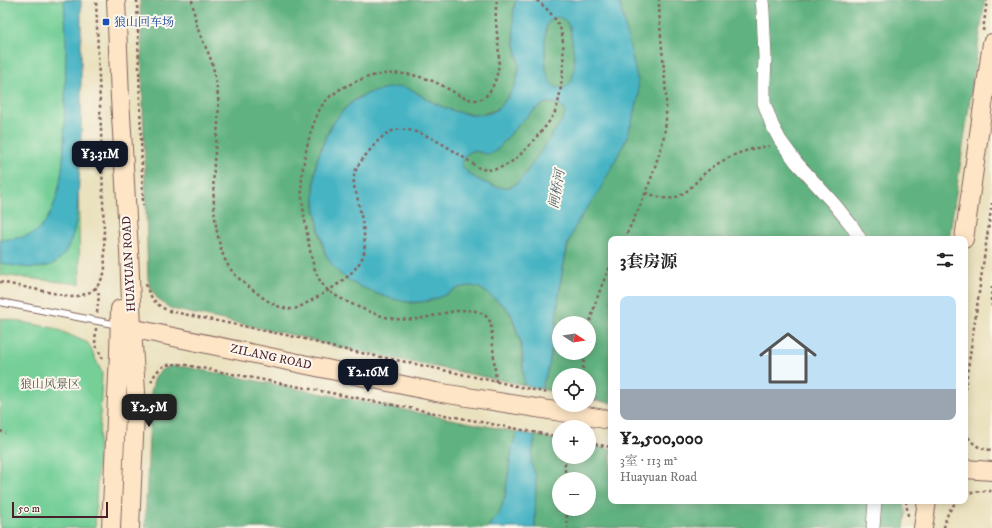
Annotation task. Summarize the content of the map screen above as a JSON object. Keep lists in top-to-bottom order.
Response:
{
  "streets": {
    "main road": ["HUAYUAN ROAD", "ZILANG ROAD"]
  },
  "crossings": [
    ["HUAYUAN ROAD", "ZILANG ROAD"]
  ],
  "water": ["闸桥河"],
  "parks": ["狼山风景区"],
  "places": {
    "transit": ["狼山回车场"]
  },
  "scale_bar": "50 m",
  "north": "right",
  "page": {
    "price": ["¥3.31M", "¥2.16M", "¥2.5M"],
    "heading": "3套房源",
    "list": [
      {
        "name": "¥2,500,000",
        "note": "3室 · 113 m² · Huayuan Road"
      }
    ],
    "map_buttons": ["+", "−"],
    "scale": "50 m"
  }
}
